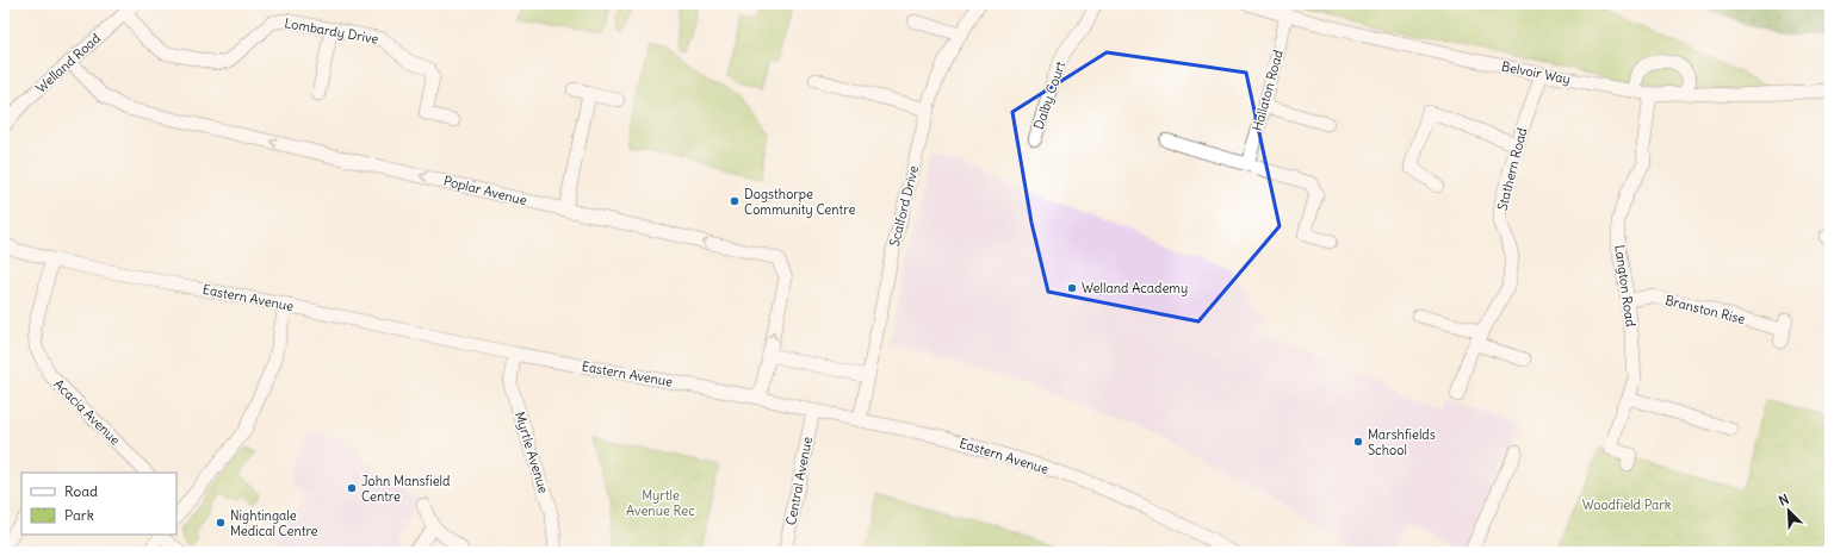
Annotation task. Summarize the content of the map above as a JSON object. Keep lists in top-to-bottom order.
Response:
{
  "streets": {
    "street": [
      "Lombardy Drive",
      "Welland Road",
      "Belvoir Way",
      "Hallaton Road",
      "Dalby Court",
      "Stathern Road",
      "Poplar Avenue",
      "Scalford Drive",
      "Langton Road",
      "Eastern Avenue",
      "Branston Rise",
      "Acacia Avenue",
      "Myrtle Avenue",
      "Central Avenue"
    ]
  },
  "crossings": [
    ["Lombardy Drive", "Welland Road"],
    ["Welland Road", "Poplar Avenue"],
    ["Belvoir Way", "Hallaton Road"],
    ["Belvoir Way", "Stathern Road"],
    ["Belvoir Way", "Langton Road"],
    ["Poplar Avenue", "Eastern Avenue"],
    ["Scalford Drive", "Eastern Avenue"],
    ["Langton Road", "Branston Rise"],
    ["Eastern Avenue", "Acacia Avenue"],
    ["Eastern Avenue", "Myrtle Avenue"],
    ["Eastern Avenue", "Central Avenue"]
  ],
  "one_way": ["Poplar Avenue"],
  "parks": ["Myrtle Avenue Rec", "Woodfield Park"],
  "places": [
    "Dogsthorpe Community Centre",
    "Welland Academy",
    "Marshfields School",
    "John Mansfield Centre",
    "Nightingale Medical Centre"
  ],
  "legend": ["Road", "Park"],
  "north": "top left"
}
